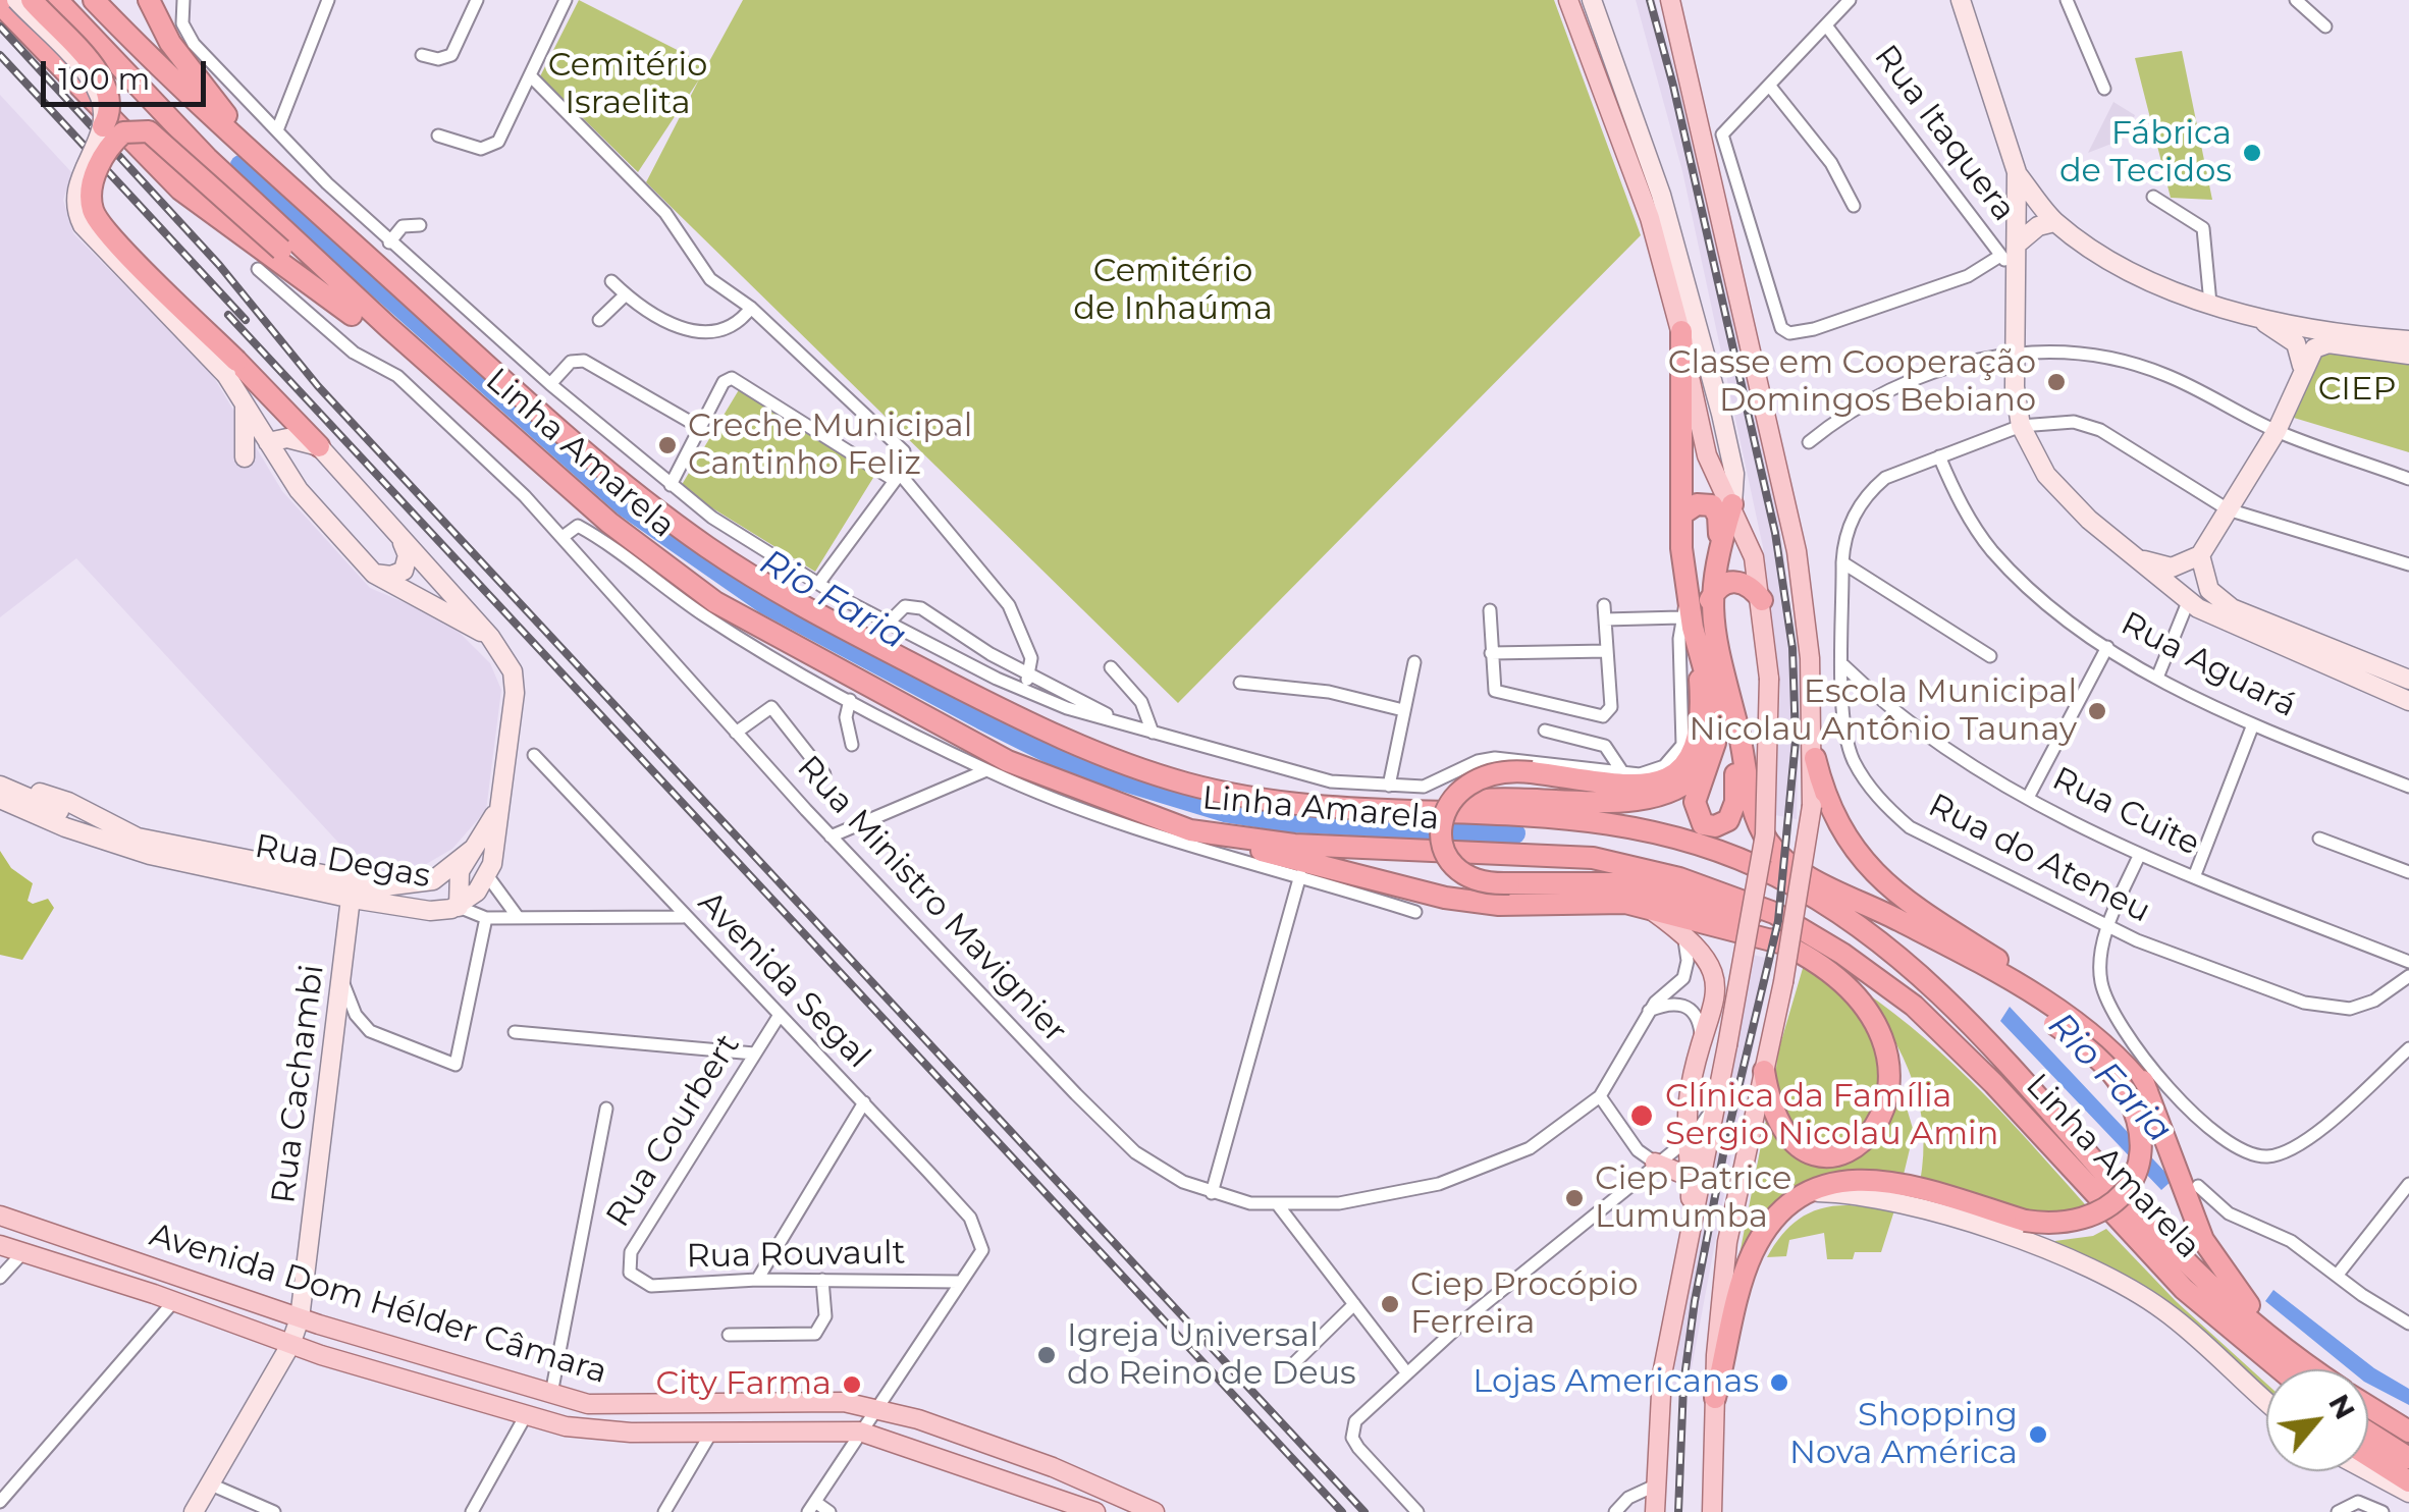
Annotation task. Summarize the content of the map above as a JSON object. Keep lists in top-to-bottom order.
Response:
{
  "streets": {
    "highway": ["Linha Amarela"],
    "main road": ["Rua Degas", "Rua Cachambi", "Avenida Dom Hélder Câmara"],
    "street": [
      "Rua Itaquera",
      "Rua Aguará",
      "Rua Cuite",
      "Rua do Ateneu",
      "Rua Ministro Mavignier",
      "Avenida Segal",
      "Rua Courbert",
      "Rua Rouvault"
    ]
  },
  "crossings": [
    ["Rua Aguará", "Rua do Ateneu"],
    ["Rua Cuite", "Rua do Ateneu"],
    ["Rua Degas", "Avenida Segal"],
    ["Rua Degas", "Rua Cachambi"],
    ["Avenida Segal", "Rua Courbert"],
    ["Avenida Segal", "Rua Rouvault"],
    ["Rua Cachambi", "Avenida Dom Hélder Câmara"],
    ["Rua Courbert", "Rua Rouvault"]
  ],
  "water": ["Rio Faria"],
  "parks": ["Cemitério Israelita", "Cemitério de Inhaúma", "CIEP"],
  "places": [
    "Fábrica de Tecidos",
    "Classe em Cooperação Domingos Bebiano",
    "Creche Municipal Cantinho Feliz",
    "Escola Municipal Nicolau Antônio Taunay",
    "Clínica da Família Sergio Nicolau Amin",
    "Ciep Patrice Lumumba",
    "Ciep Procópio Ferreira",
    "Igreja Universal do Reino de Deus",
    "Lojas Americanas",
    "City Farma",
    "Shopping Nova América"
  ],
  "scale_bar": "100 m",
  "north": "top right"
}
